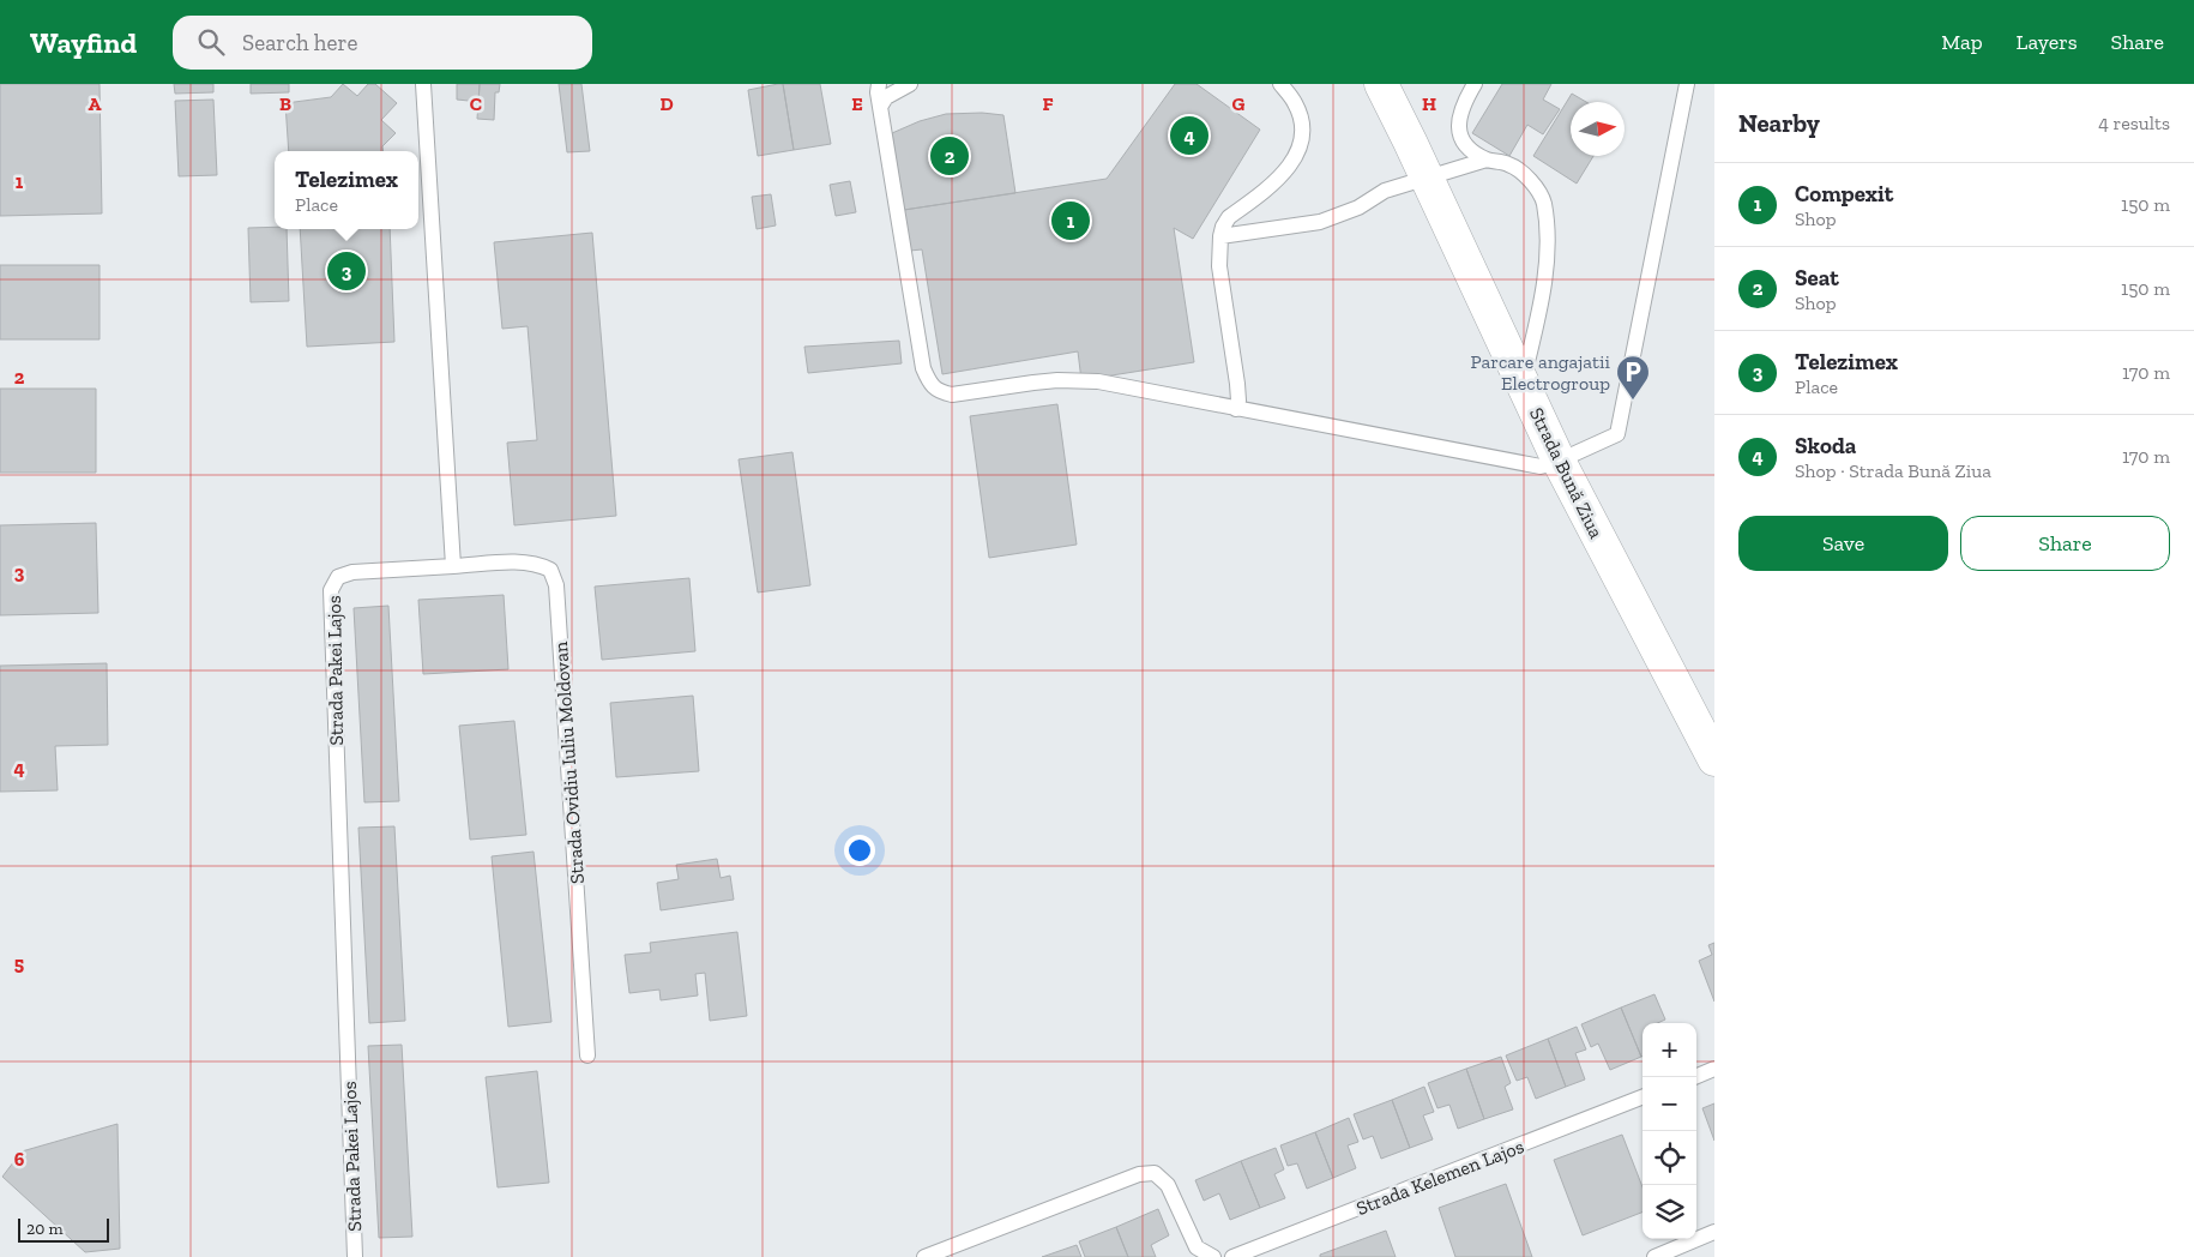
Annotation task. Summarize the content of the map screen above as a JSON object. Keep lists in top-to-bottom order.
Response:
{
  "streets": {
    "main road": ["Strada Bună Ziua"],
    "lane": ["Strada Pakei Lajos", "Strada Ovidiu Iuliu Moldovan", "Strada Kelemen Lajos"]
  },
  "crossings": [
    ["Strada Pakei Lajos", "Strada Ovidiu Iuliu Moldovan"]
  ],
  "places": {
    "parking": ["Parcare angajatii Electrogroup"]
  },
  "scale_bar": "20 m",
  "north": "right",
  "page": {
    "header": "Wayfind",
    "search": "Search here",
    "nav": ["Map", "Layers", "Share"],
    "heading": ["Nearby", "4 results"],
    "pins": [
      "4",
      "2",
      "1",
      "3"
    ],
    "popup": ["Telezimex", "Place"],
    "list": [
      {
        "mark": "1",
        "name": "Compexit",
        "note": "Shop",
        "value": "150 m"
      },
      {
        "mark": "2",
        "name": "Seat",
        "note": "Shop",
        "value": "150 m"
      },
      {
        "mark": "3",
        "name": "Telezimex",
        "note": "Place",
        "value": "170 m"
      },
      {
        "mark": "4",
        "name": "Skoda",
        "note": "Shop · Strada Bună Ziua",
        "value": "170 m"
      }
    ],
    "buttons": ["Save", "Share"],
    "map_buttons": ["+", "−"],
    "scale": "20 m"
  },
  "grid": {
    "columns": [
      "A",
      "B",
      "C",
      "D",
      "E",
      "F",
      "G",
      "H"
    ],
    "rows": [
      "1",
      "2",
      "3",
      "4",
      "5",
      "6"
    ]
  }
}
